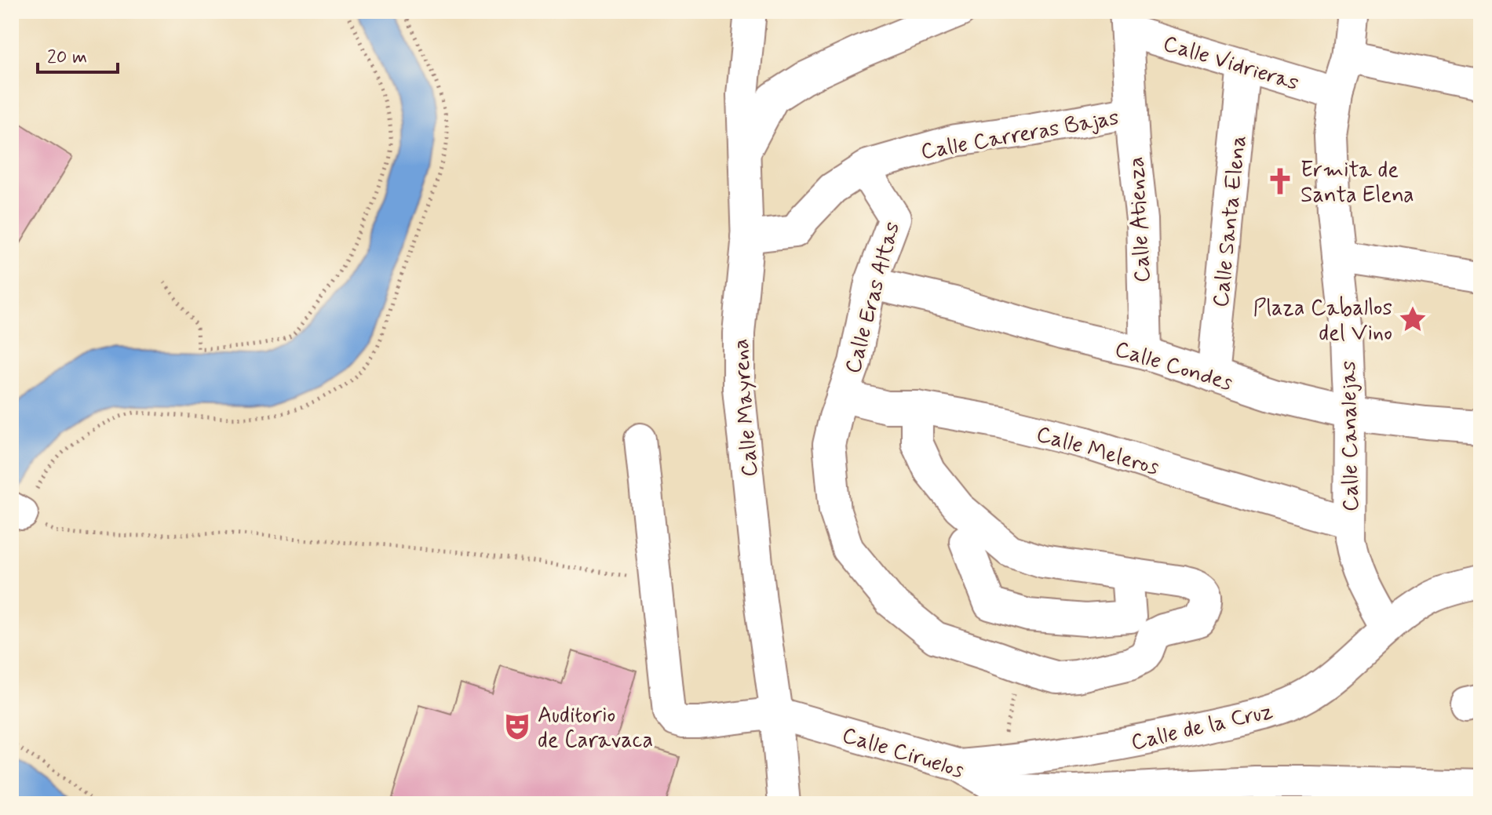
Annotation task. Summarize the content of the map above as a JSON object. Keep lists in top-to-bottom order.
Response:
{
  "streets": {
    "street": [
      "Calle Vidrieras",
      "Calle Carreras Bajas",
      "Calle Atienza",
      "Calle Santa Elena",
      "Calle Eras Altas",
      "Calle Condes",
      "Calle Mayrena",
      "Calle Canalejas",
      "Calle Meleros",
      "Calle de la Cruz",
      "Calle Ciruelos"
    ]
  },
  "crossings": [
    ["Calle Vidrieras", "Calle Atienza"],
    ["Calle Vidrieras", "Calle Santa Elena"],
    ["Calle Vidrieras", "Calle Canalejas"],
    ["Calle Carreras Bajas", "Calle Atienza"],
    ["Calle Carreras Bajas", "Calle Eras Altas"],
    ["Calle Carreras Bajas", "Calle Mayrena"],
    ["Calle Atienza", "Calle Condes"],
    ["Calle Santa Elena", "Calle Condes"],
    ["Calle Eras Altas", "Calle Condes"],
    ["Calle Eras Altas", "Calle Meleros"],
    ["Calle Condes", "Calle Canalejas"],
    ["Calle Mayrena", "Calle Ciruelos"],
    ["Calle Canalejas", "Calle Meleros"],
    ["Calle Canalejas", "Calle de la Cruz"],
    ["Calle de la Cruz", "Calle Ciruelos"]
  ],
  "places": {
    "church": ["Ermita de Santa Elena"],
    "place": ["Plaza Caballos del Vino"],
    "theatre": ["Auditorio de Caravaca"]
  },
  "scale_bar": "20 m"
}
